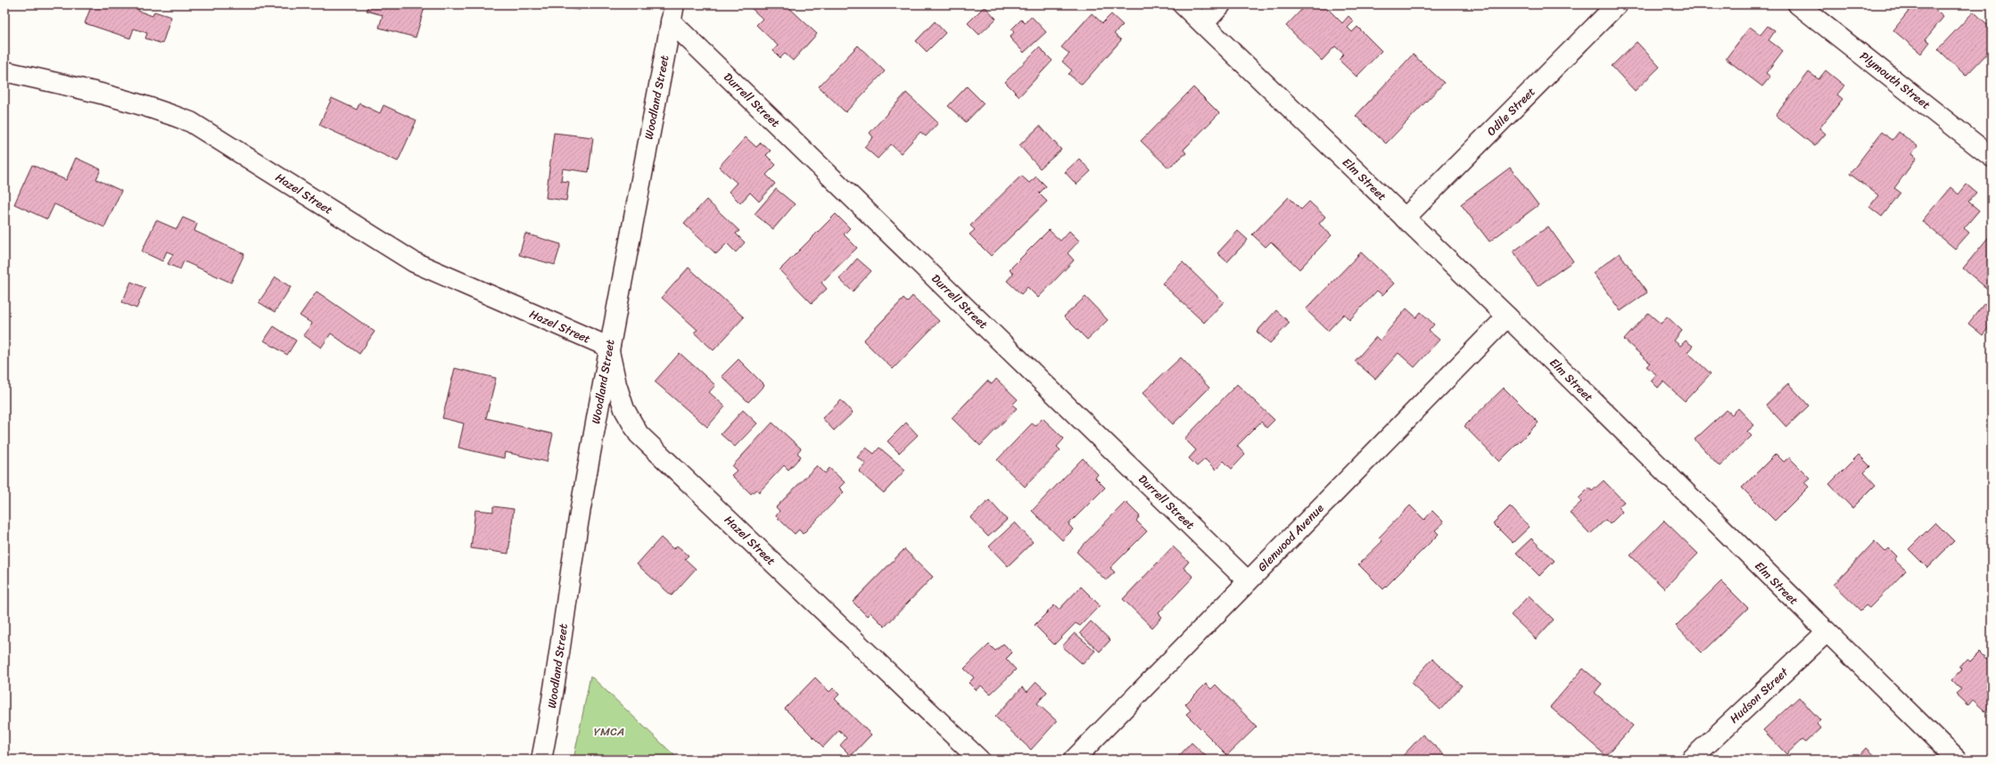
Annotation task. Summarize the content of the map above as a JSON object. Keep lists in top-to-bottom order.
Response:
{
  "streets": {
    "street": [
      "Plymouth Street",
      "Woodland Street",
      "Durrell Street",
      "Odile Street",
      "Elm Street",
      "Hazel Street",
      "Glenwood Avenue",
      "Hudson Street"
    ]
  },
  "crossings": [
    ["Woodland Street", "Durrell Street"],
    ["Woodland Street", "Hazel Street"],
    ["Durrell Street", "Glenwood Avenue"],
    ["Odile Street", "Elm Street"],
    ["Elm Street", "Glenwood Avenue"],
    ["Elm Street", "Hudson Street"]
  ],
  "parks": ["YMCA"]
}
